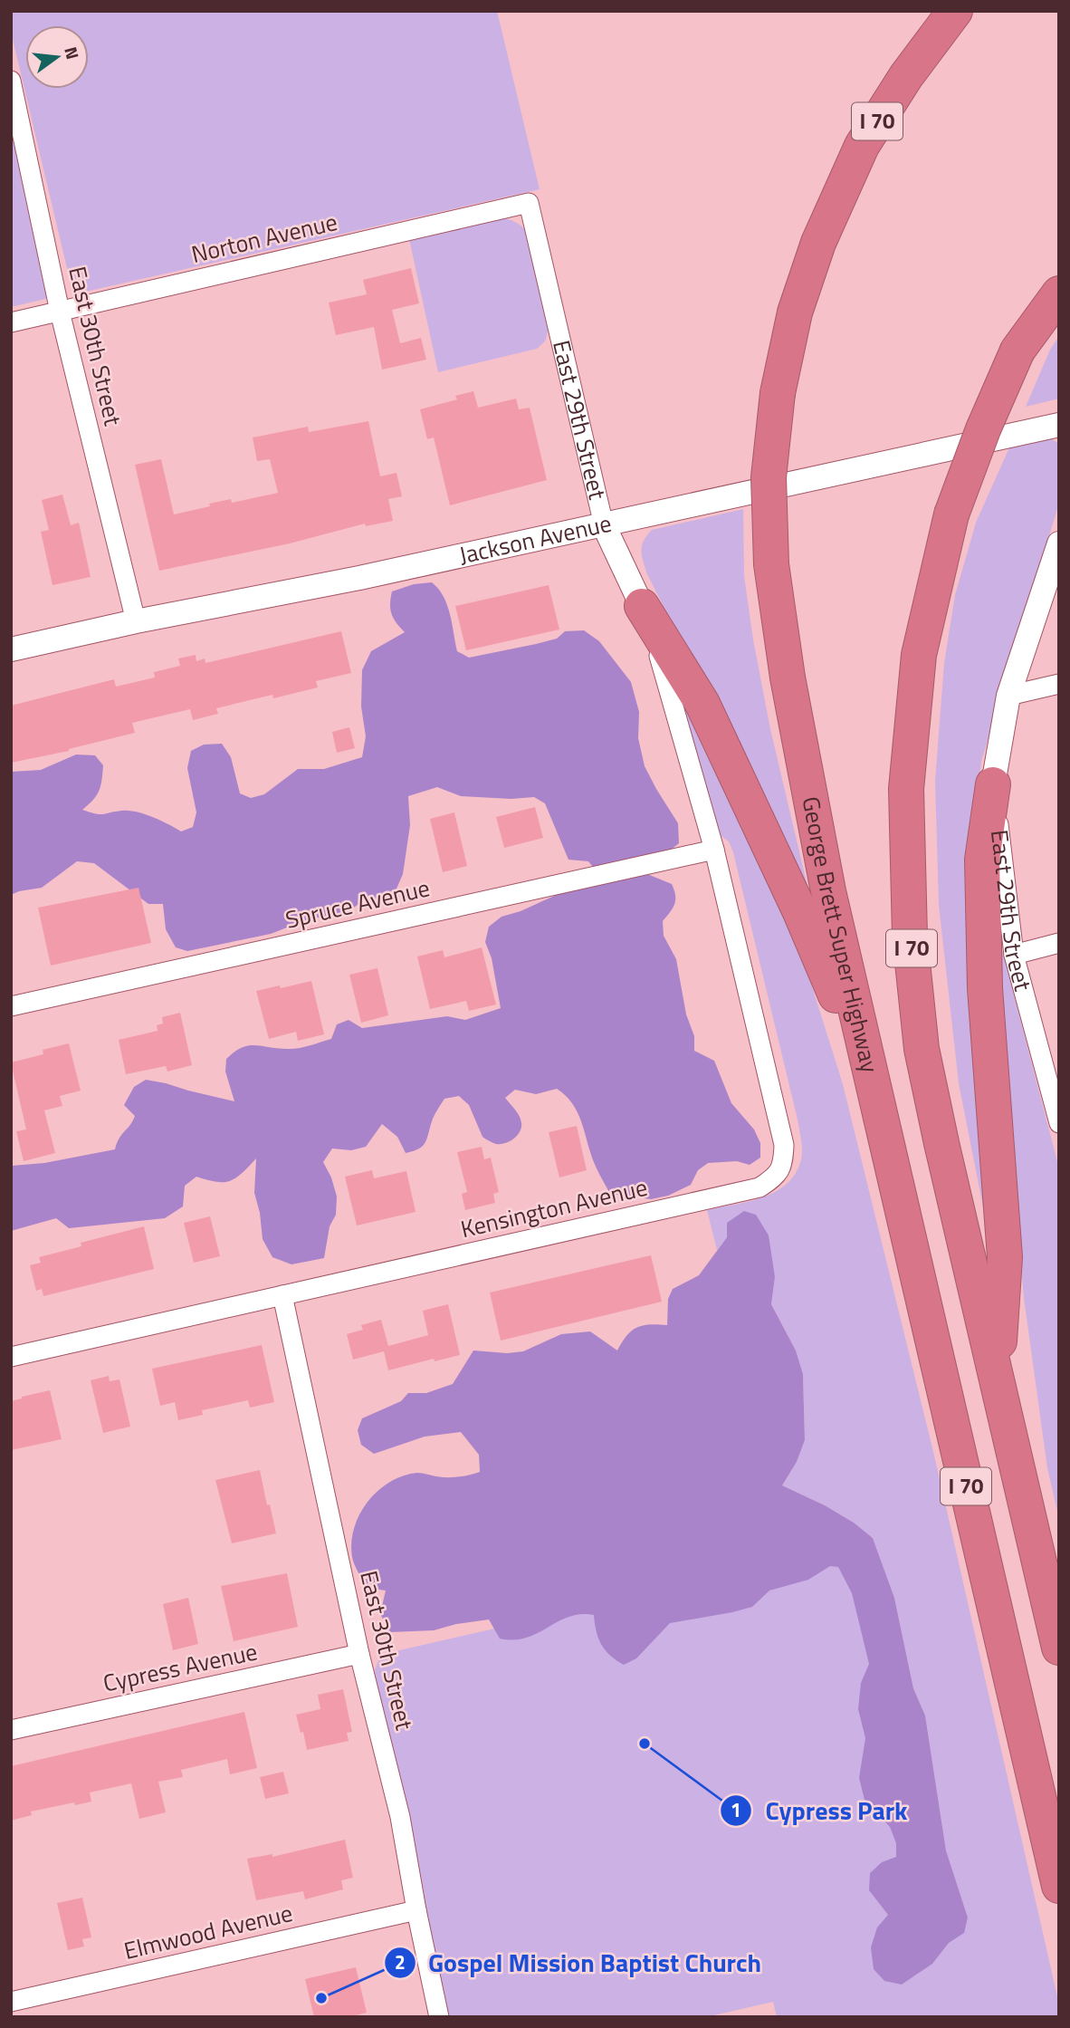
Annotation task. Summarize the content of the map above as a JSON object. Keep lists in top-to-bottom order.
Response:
{
  "streets": {
    "highway": ["I 70", "George Brett Super Highway"],
    "street": [
      "Norton Avenue",
      "East 30th Street",
      "East 29th Street",
      "Jackson Avenue",
      "Spruce Avenue",
      "Kensington Avenue",
      "Cypress Avenue",
      "Elmwood Avenue"
    ]
  },
  "crossings": [
    ["Norton Avenue", "East 30th Street"],
    ["Norton Avenue", "East 29th Street"],
    ["East 30th Street", "Jackson Avenue"],
    ["East 30th Street", "Kensington Avenue"],
    ["East 30th Street", "Cypress Avenue"],
    ["East 30th Street", "Elmwood Avenue"],
    ["East 29th Street", "Jackson Avenue"],
    ["East 29th Street", "Spruce Avenue"],
    ["East 29th Street", "Kensington Avenue"],
    ["Spruce Avenue", "Kensington Avenue"]
  ],
  "places": ["Cypress Park", "Gospel Mission Baptist Church"],
  "north": "right"
}
